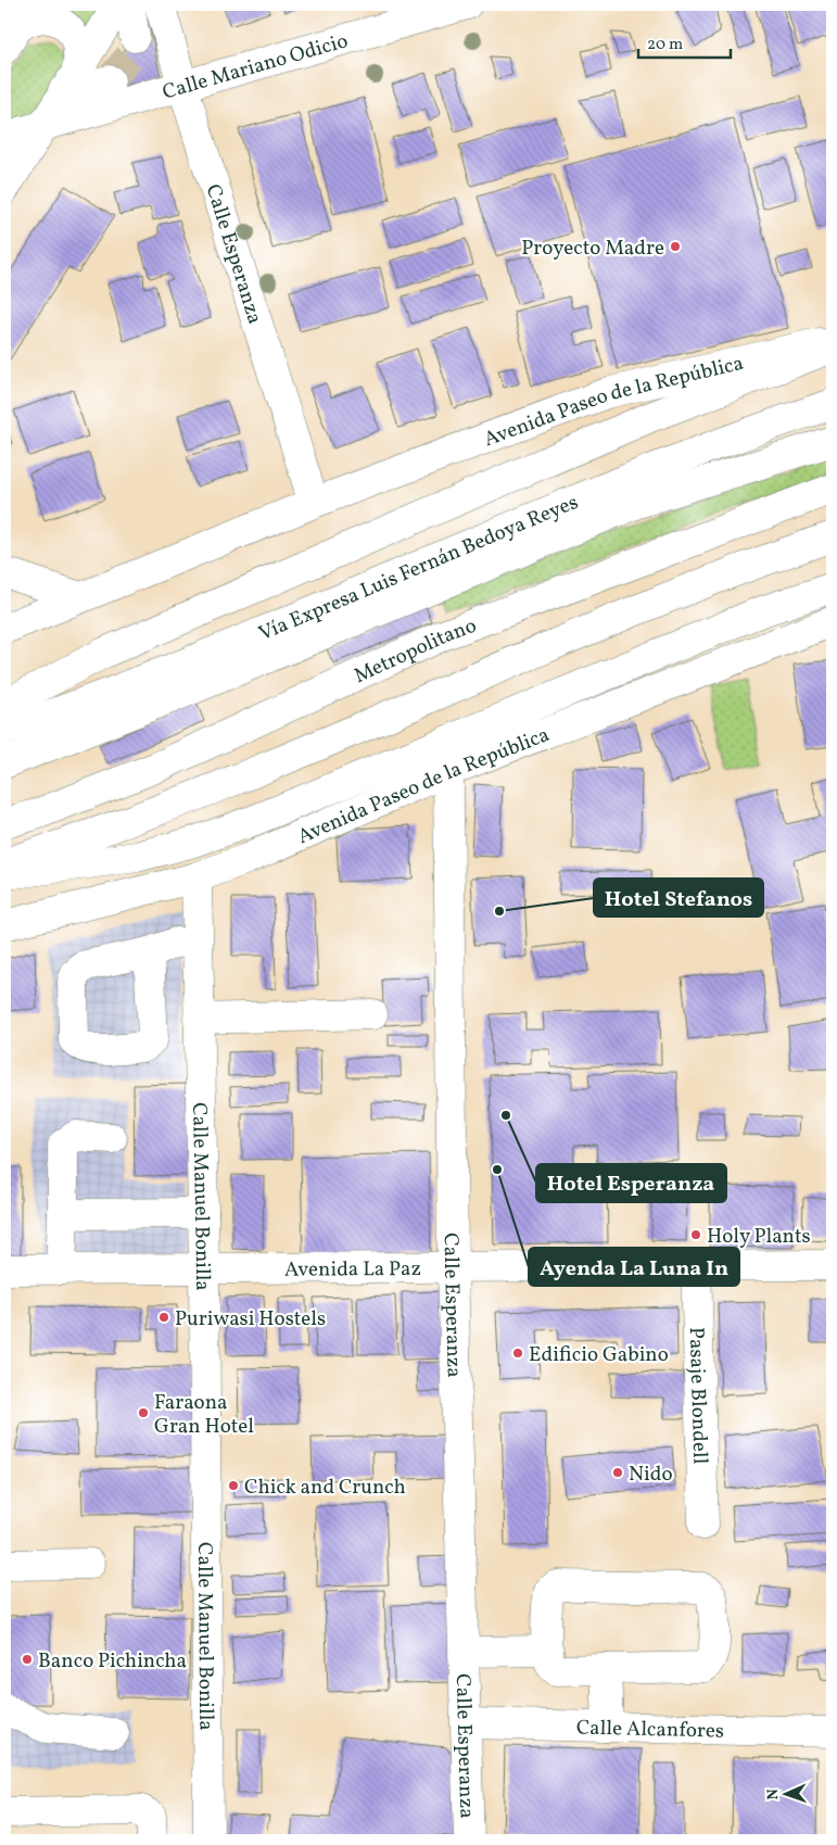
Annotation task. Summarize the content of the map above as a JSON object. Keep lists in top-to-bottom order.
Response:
{
  "streets": {
    "main road": [
      "Calle Mariano Odicio",
      "Calle Esperanza",
      "Avenida Paseo de la República",
      "Vía Expresa Luis Fernán Bedoya Reyes",
      "Metropolitano",
      "Calle Manuel Bonilla",
      "Avenida La Paz",
      "Pasaje Blondell",
      "Calle Alcanfores"
    ]
  },
  "crossings": [
    ["Calle Mariano Odicio", "Calle Esperanza"],
    ["Calle Esperanza", "Avenida Paseo de la República"],
    ["Calle Esperanza", "Avenida La Paz"],
    ["Calle Esperanza", "Calle Alcanfores"],
    ["Avenida Paseo de la República", "Calle Manuel Bonilla"],
    ["Calle Manuel Bonilla", "Avenida La Paz"],
    ["Avenida La Paz", "Pasaje Blondell"]
  ],
  "places": [
    "Proyecto Madre",
    "Hotel Stefanos",
    "Hotel Esperanza",
    "Ayenda La Luna In",
    "Holy Plants",
    "Puriwasi Hostels",
    "Edificio Gabino",
    "Faraona Gran Hotel",
    "Nido",
    "Chick and Crunch",
    "Banco Pichincha"
  ],
  "scale_bar": "20 m",
  "north": "left"
}
